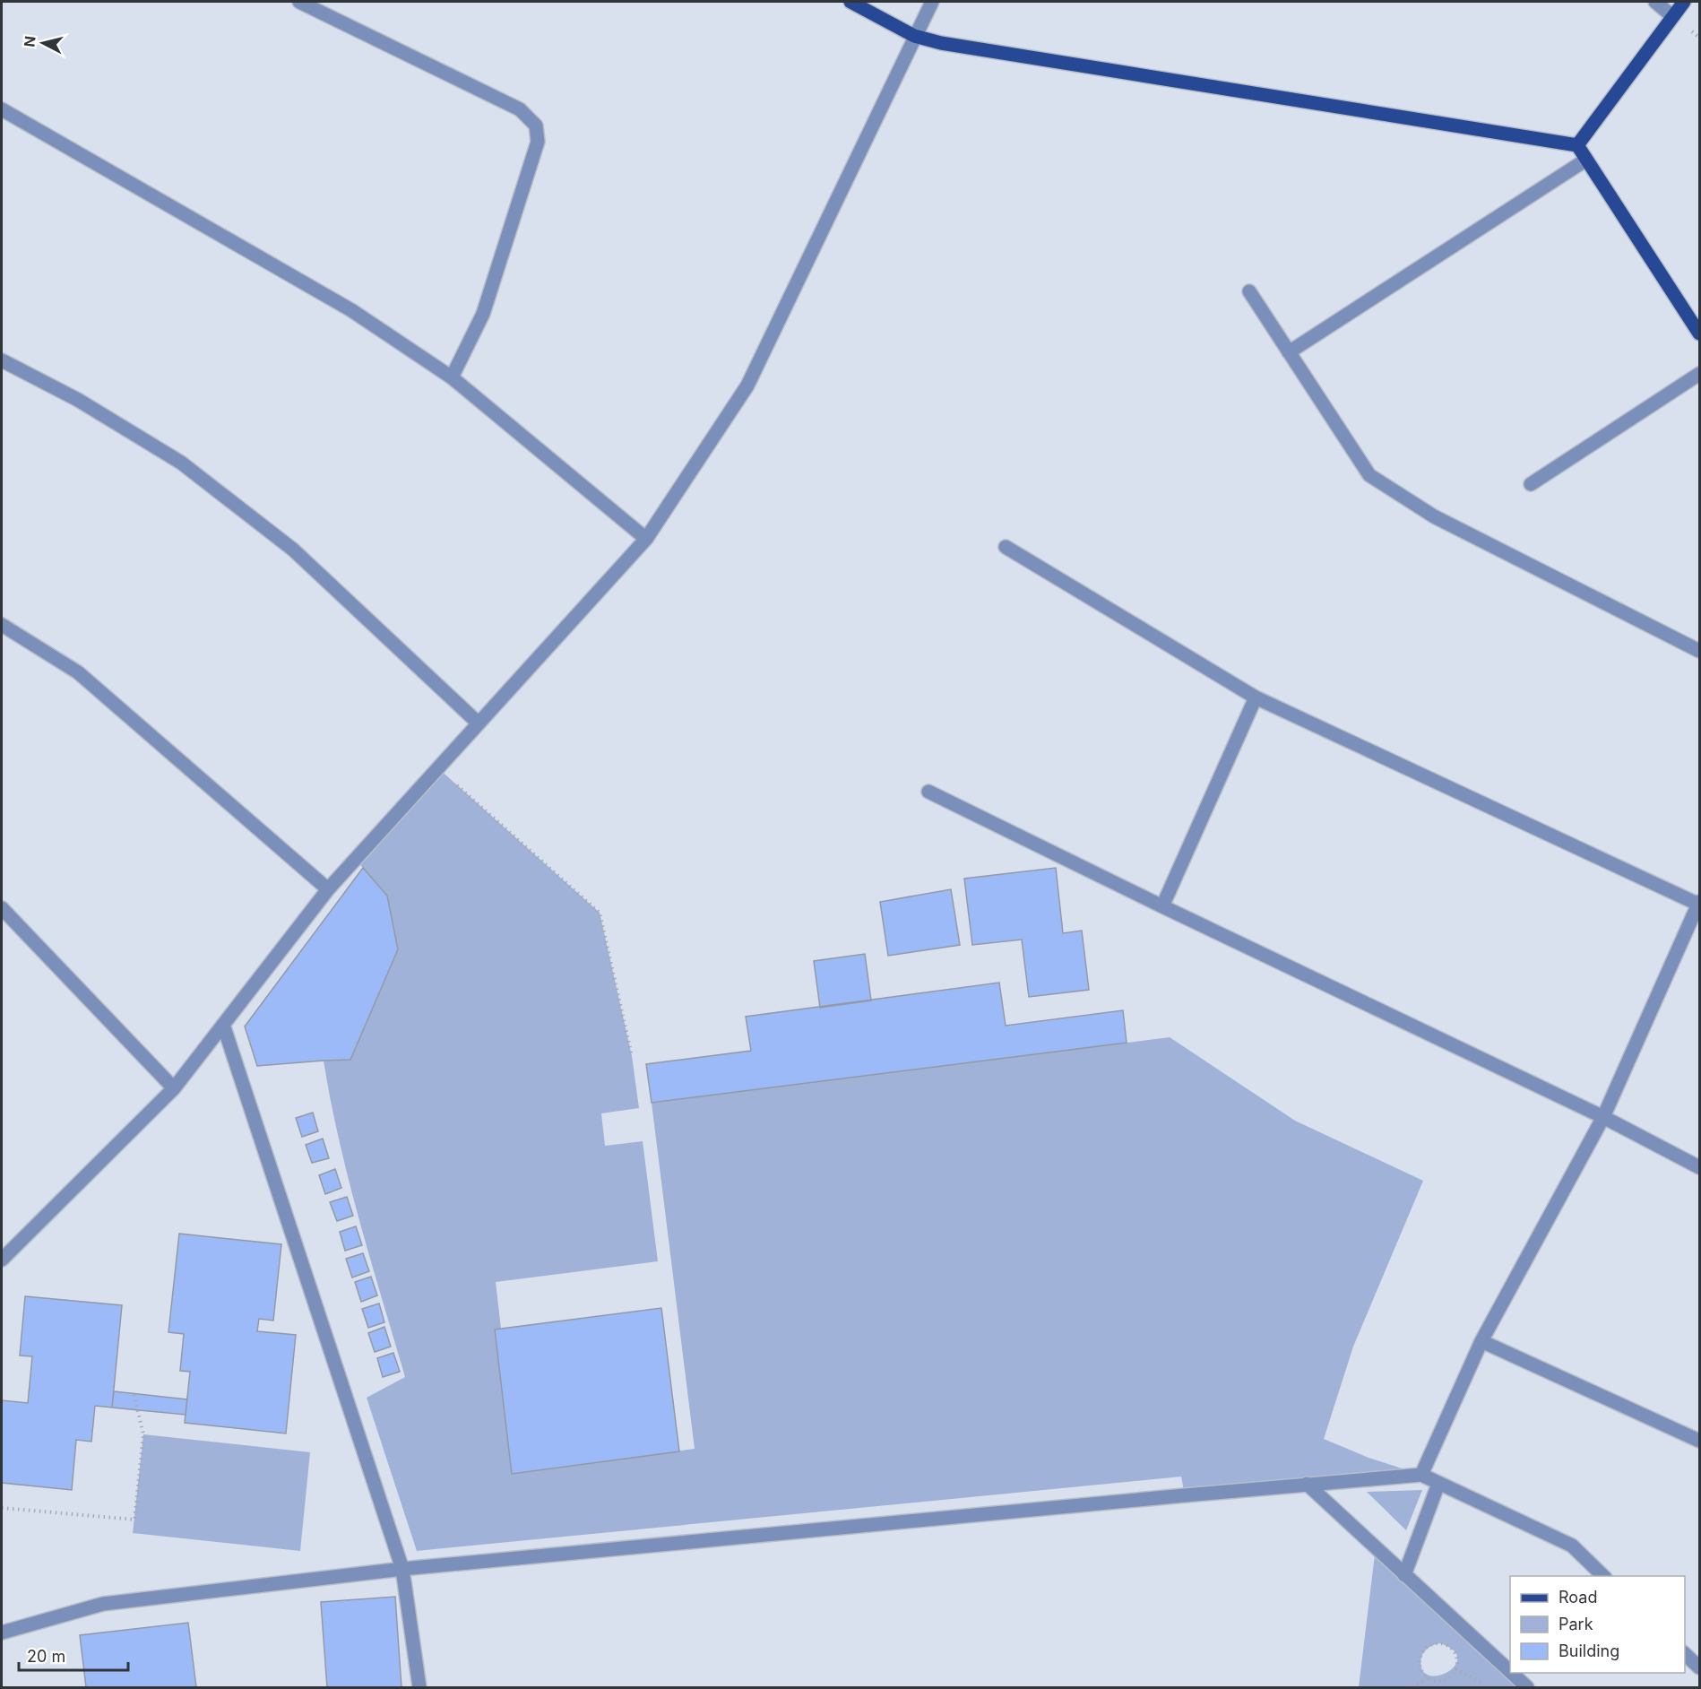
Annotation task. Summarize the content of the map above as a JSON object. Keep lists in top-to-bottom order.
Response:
{
  "legend": ["Road", "Park", "Building"],
  "scale_bar": "20 m",
  "north": "left"
}
